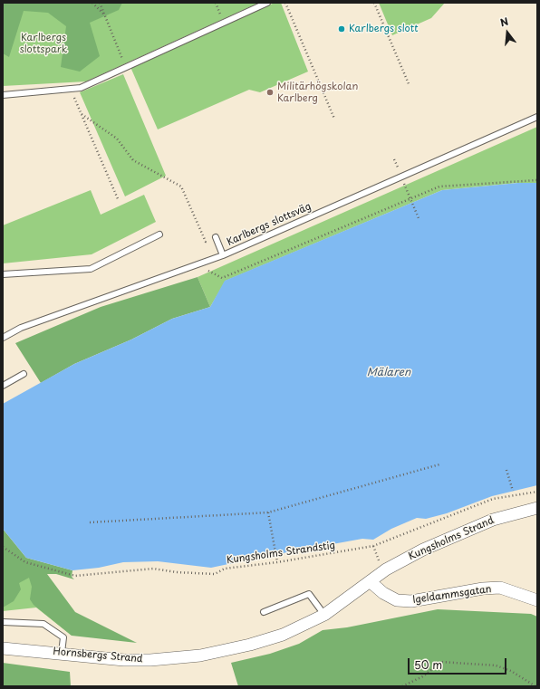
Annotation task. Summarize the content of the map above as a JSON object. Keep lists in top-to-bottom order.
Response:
{
  "streets": {
    "street": ["Kungsholms Strand", "Igeldammsgatan", "Hornsbergs Strand"],
    "lane": ["Karlbergs slottsväg"],
    "path": ["Kungsholms Strandstig"]
  },
  "crossings": [
    ["Kungsholms Strand", "Igeldammsgatan"],
    ["Kungsholms Strand", "Hornsbergs Strand"],
    ["Igeldammsgatan", "Hornsbergs Strand"]
  ],
  "water": ["Mälaren"],
  "parks": ["Karlbergs slottspark"],
  "places": ["Karlbergs slott", "Militärhögskolan Karlberg"],
  "scale_bar": "50 m",
  "north": "top"
}
